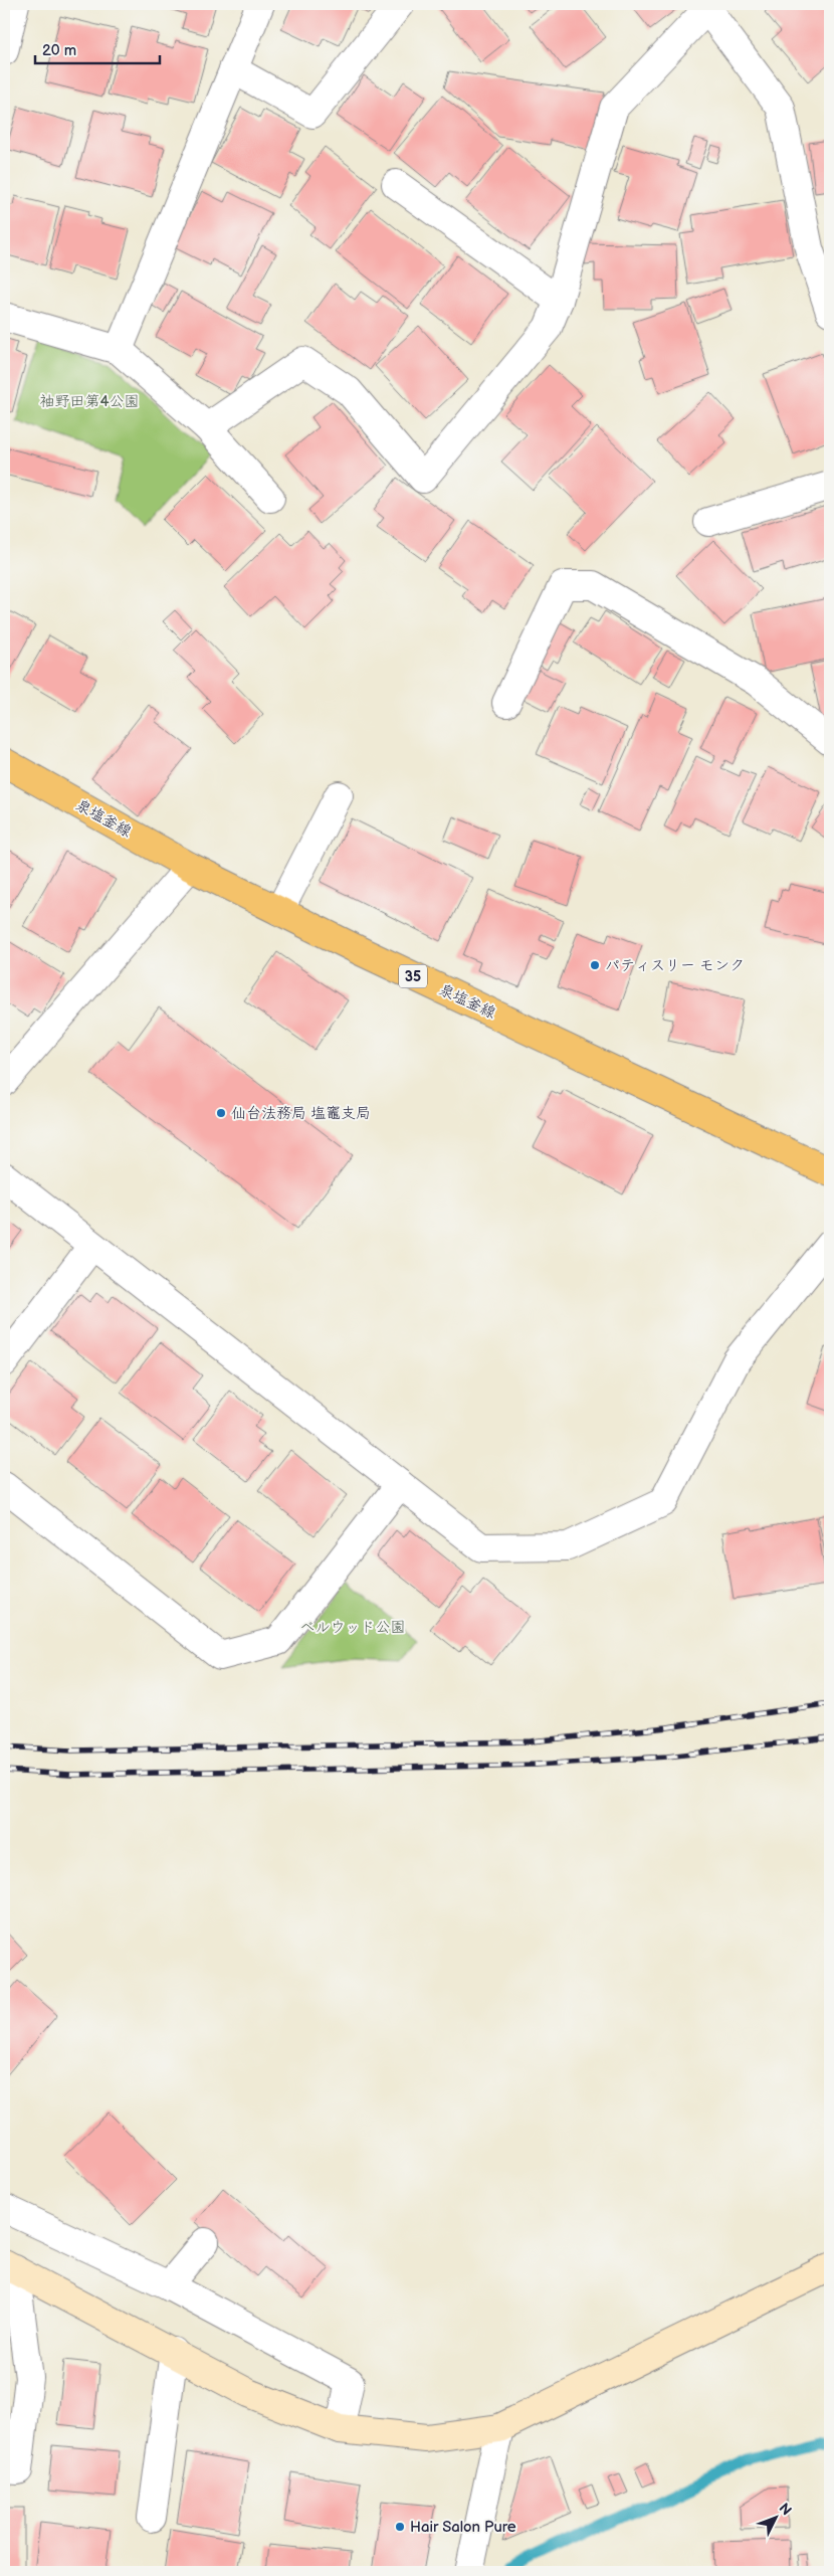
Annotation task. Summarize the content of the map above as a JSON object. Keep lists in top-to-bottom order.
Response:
{
  "streets": {
    "main road": ["泉塩釜線", "35"]
  },
  "parks": ["袖野田第4公園", "ベルウッド公園"],
  "places": ["パティスリー モンク", "仙台法務局 塩竈支局", "Hair Salon Pure"],
  "scale_bar": "20 m",
  "north": "top right"
}
